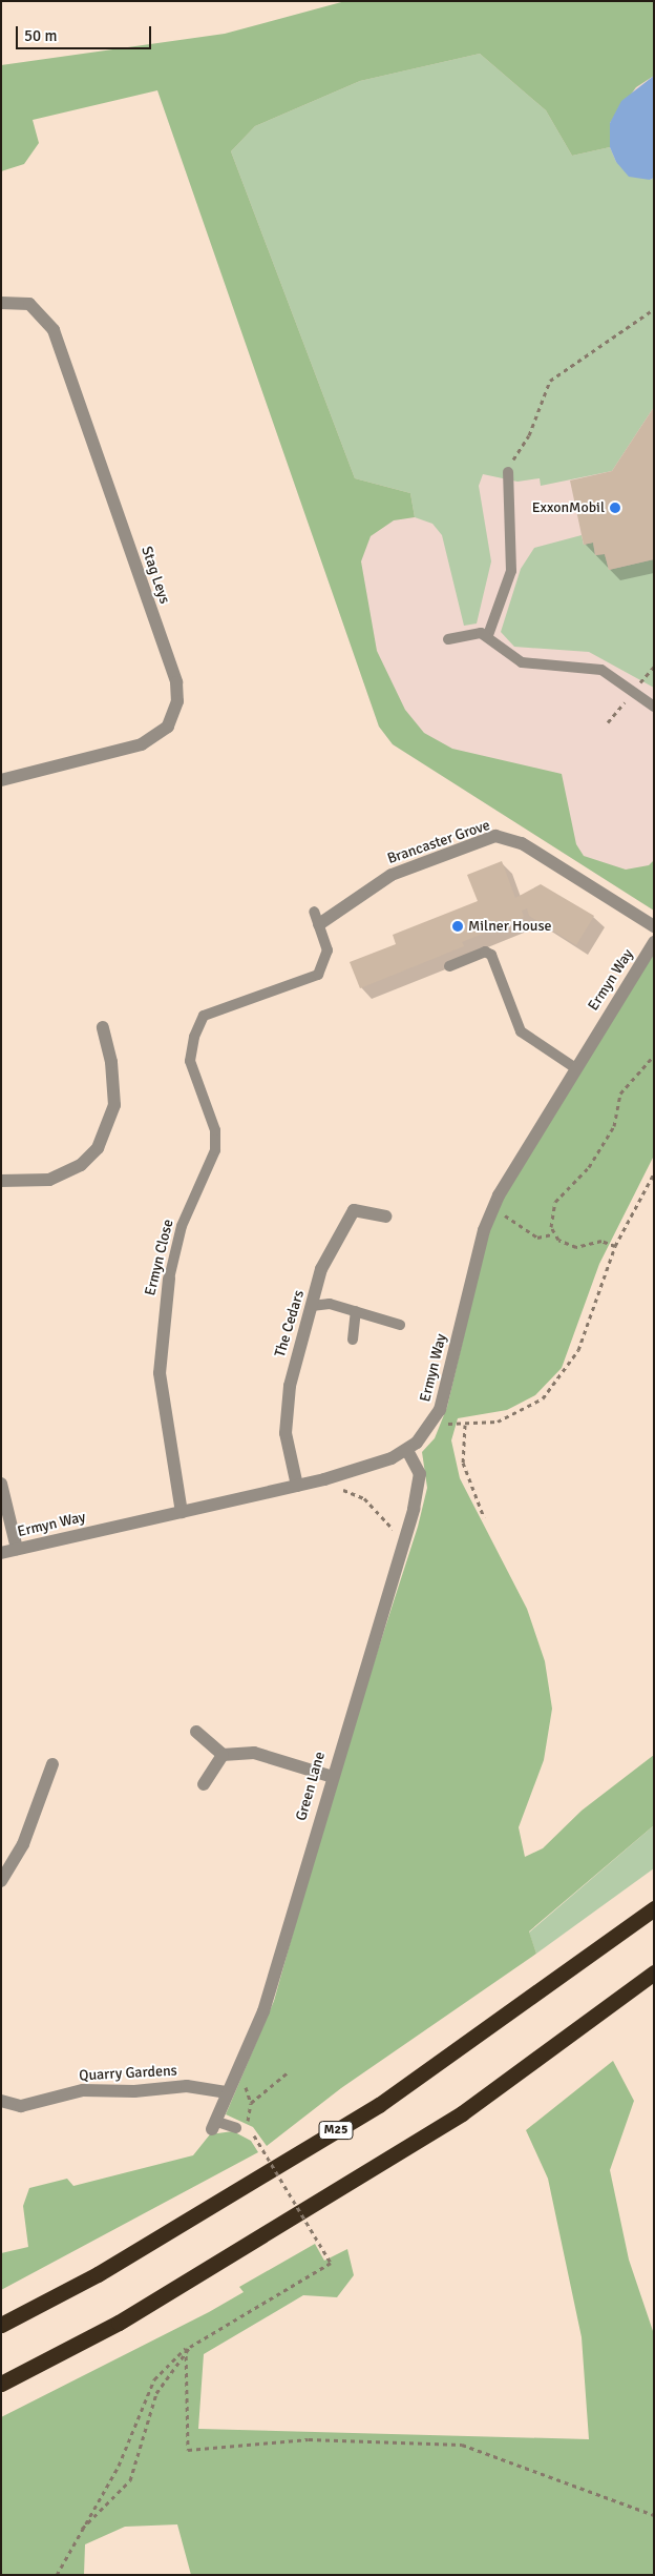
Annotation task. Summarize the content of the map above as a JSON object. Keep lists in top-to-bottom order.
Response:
{
  "streets": {
    "highway": ["M25"],
    "street": [
      "Stag Leys",
      "Brancaster Grove",
      "Ermyn Way",
      "Ermyn Close",
      "The Cedars",
      "Green Lane",
      "Quarry Gardens"
    ]
  },
  "crossings": [
    ["Brancaster Grove", "Ermyn Close"],
    ["Ermyn Way", "Ermyn Close"],
    ["Ermyn Way", "The Cedars"],
    ["Ermyn Way", "Green Lane"],
    ["Green Lane", "Quarry Gardens"]
  ],
  "places": ["ExxonMobil", "Milner House"],
  "scale_bar": "50 m"
}
